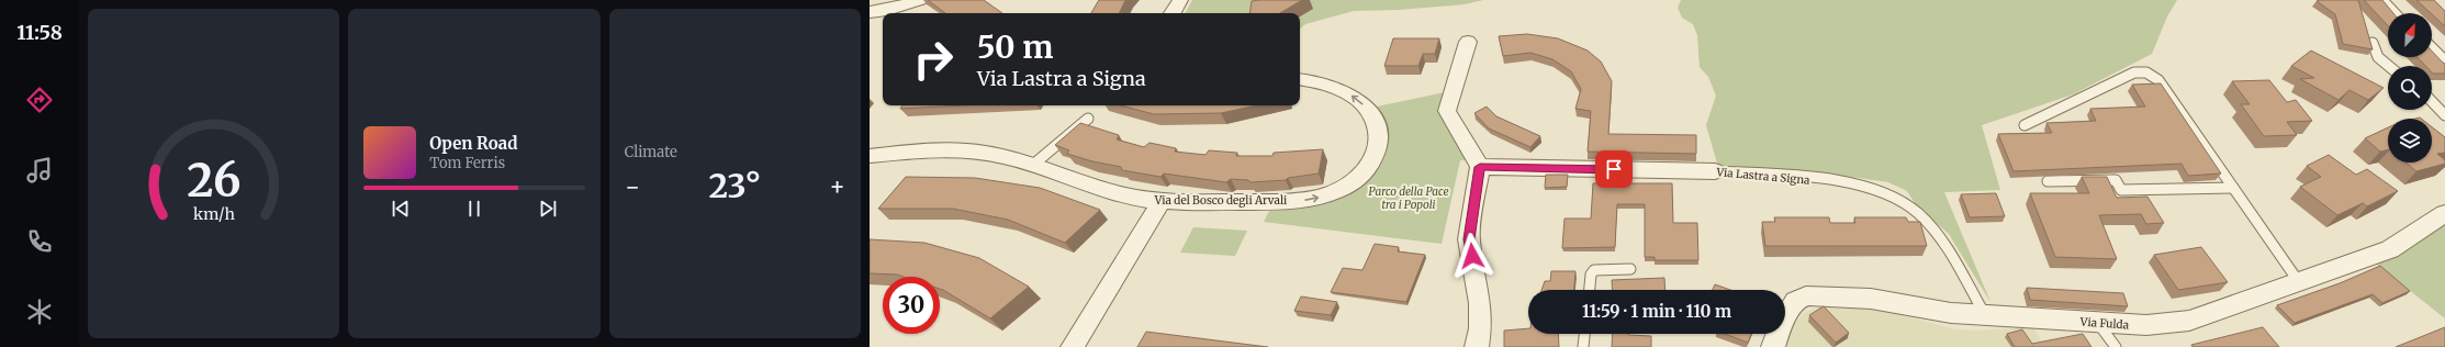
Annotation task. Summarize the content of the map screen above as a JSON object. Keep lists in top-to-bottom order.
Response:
{
  "streets": {
    "street": ["Via Lastra a Signa", "Via del Bosco degli Arvali", "Via Fulda"]
  },
  "crossings": [
    ["Via Lastra a Signa", "Via Fulda"]
  ],
  "parks": ["Parco della Pace tra i Popoli"],
  "north": "top right",
  "page": {
    "tabs": "11:58",
    "tile": "Climate",
    "turn": ["50 m", "Via Lastra a Signa"],
    "song": ["Open Road", "Tom Ferris"],
    "heat": ["−", "23°", "+"],
    "limit": "30",
    "trip": "11:59 · 1 min · 110 m",
    "gauge": ["26", "km/h"]
  }
}
